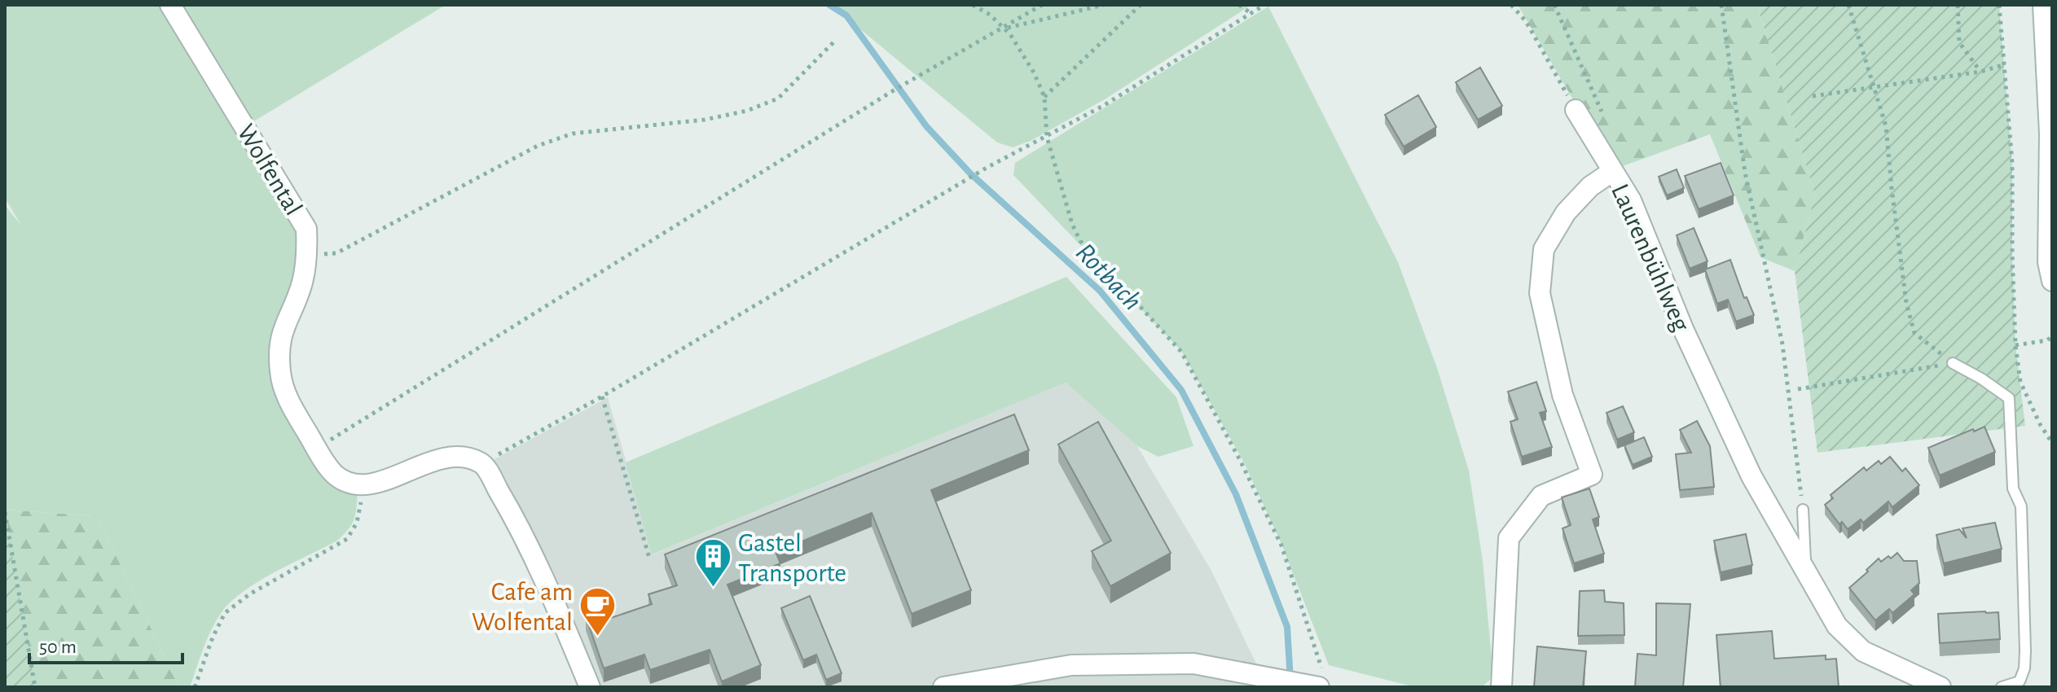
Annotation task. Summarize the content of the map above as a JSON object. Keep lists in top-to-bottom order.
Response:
{
  "streets": {
    "street": ["Wolfental", "Laurenbühlweg"]
  },
  "water": ["Rotbach"],
  "places": {
    "building": ["Gastel Transporte"],
    "cafe": ["Cafe am Wolfental"]
  },
  "scale_bar": "50 m"
}
